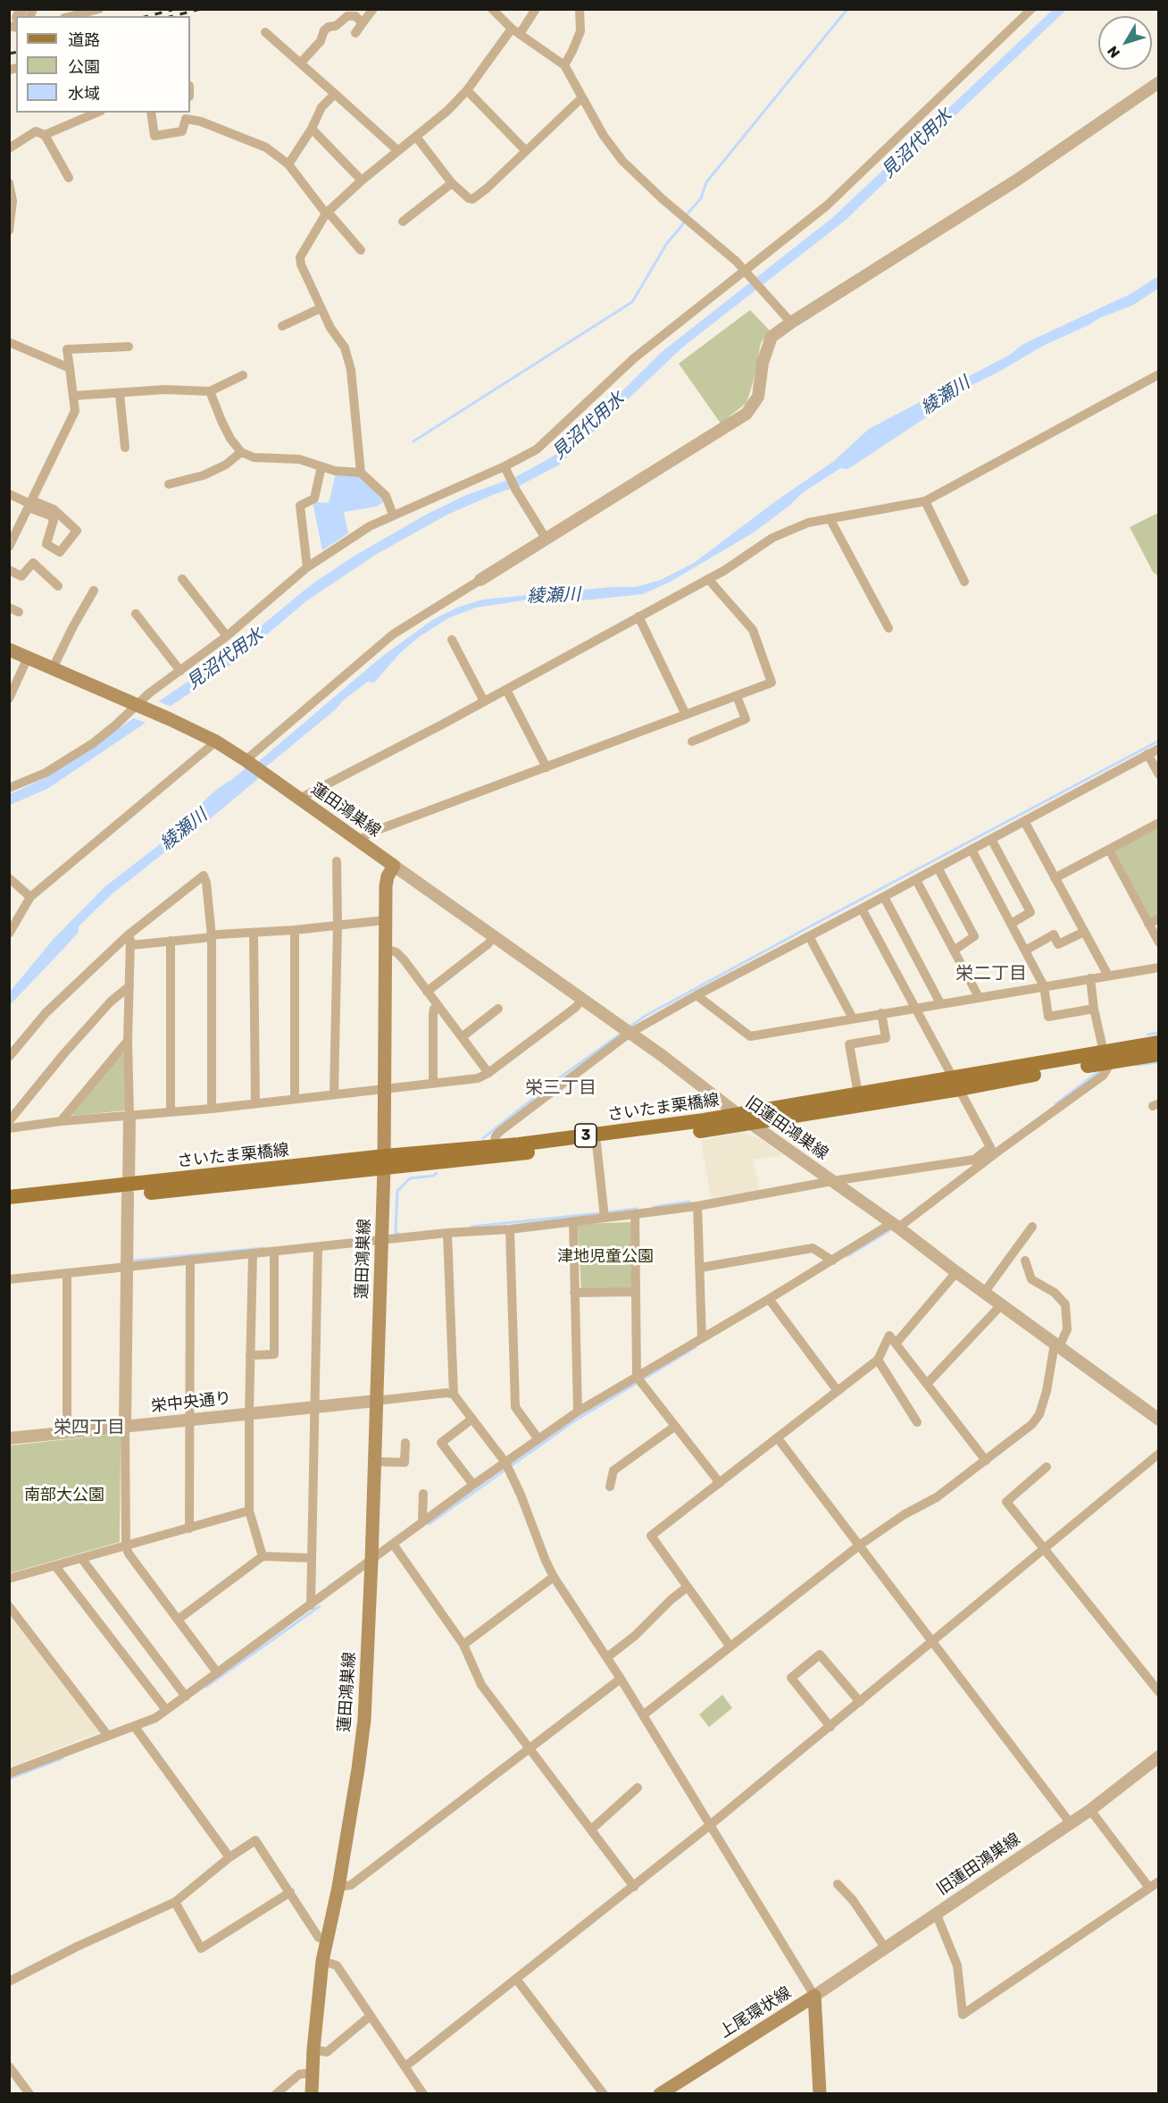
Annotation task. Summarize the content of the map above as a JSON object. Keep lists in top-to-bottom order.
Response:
{
  "streets": {
    "main road": [
      "蓮田鴻巣線",
      "さいたま栗橋線",
      "3",
      "上尾環状線"
    ],
    "street": ["旧蓮田鴻巣線", "栄中央通り"]
  },
  "crossings": [
    ["蓮田鴻巣線", "さいたま栗橋線"],
    ["蓮田鴻巣線", "旧蓮田鴻巣線"],
    ["蓮田鴻巣線", "栄中央通り"],
    ["さいたま栗橋線", "旧蓮田鴻巣線"],
    ["旧蓮田鴻巣線", "上尾環状線"]
  ],
  "districts": ["栄二丁目", "栄三丁目", "栄四丁目"],
  "water": ["見沼代用水", "綾瀬川"],
  "parks": ["津地児童公園", "南部大公園"],
  "legend": ["道路", "公園", "水域"],
  "north": "bottom left"
}
